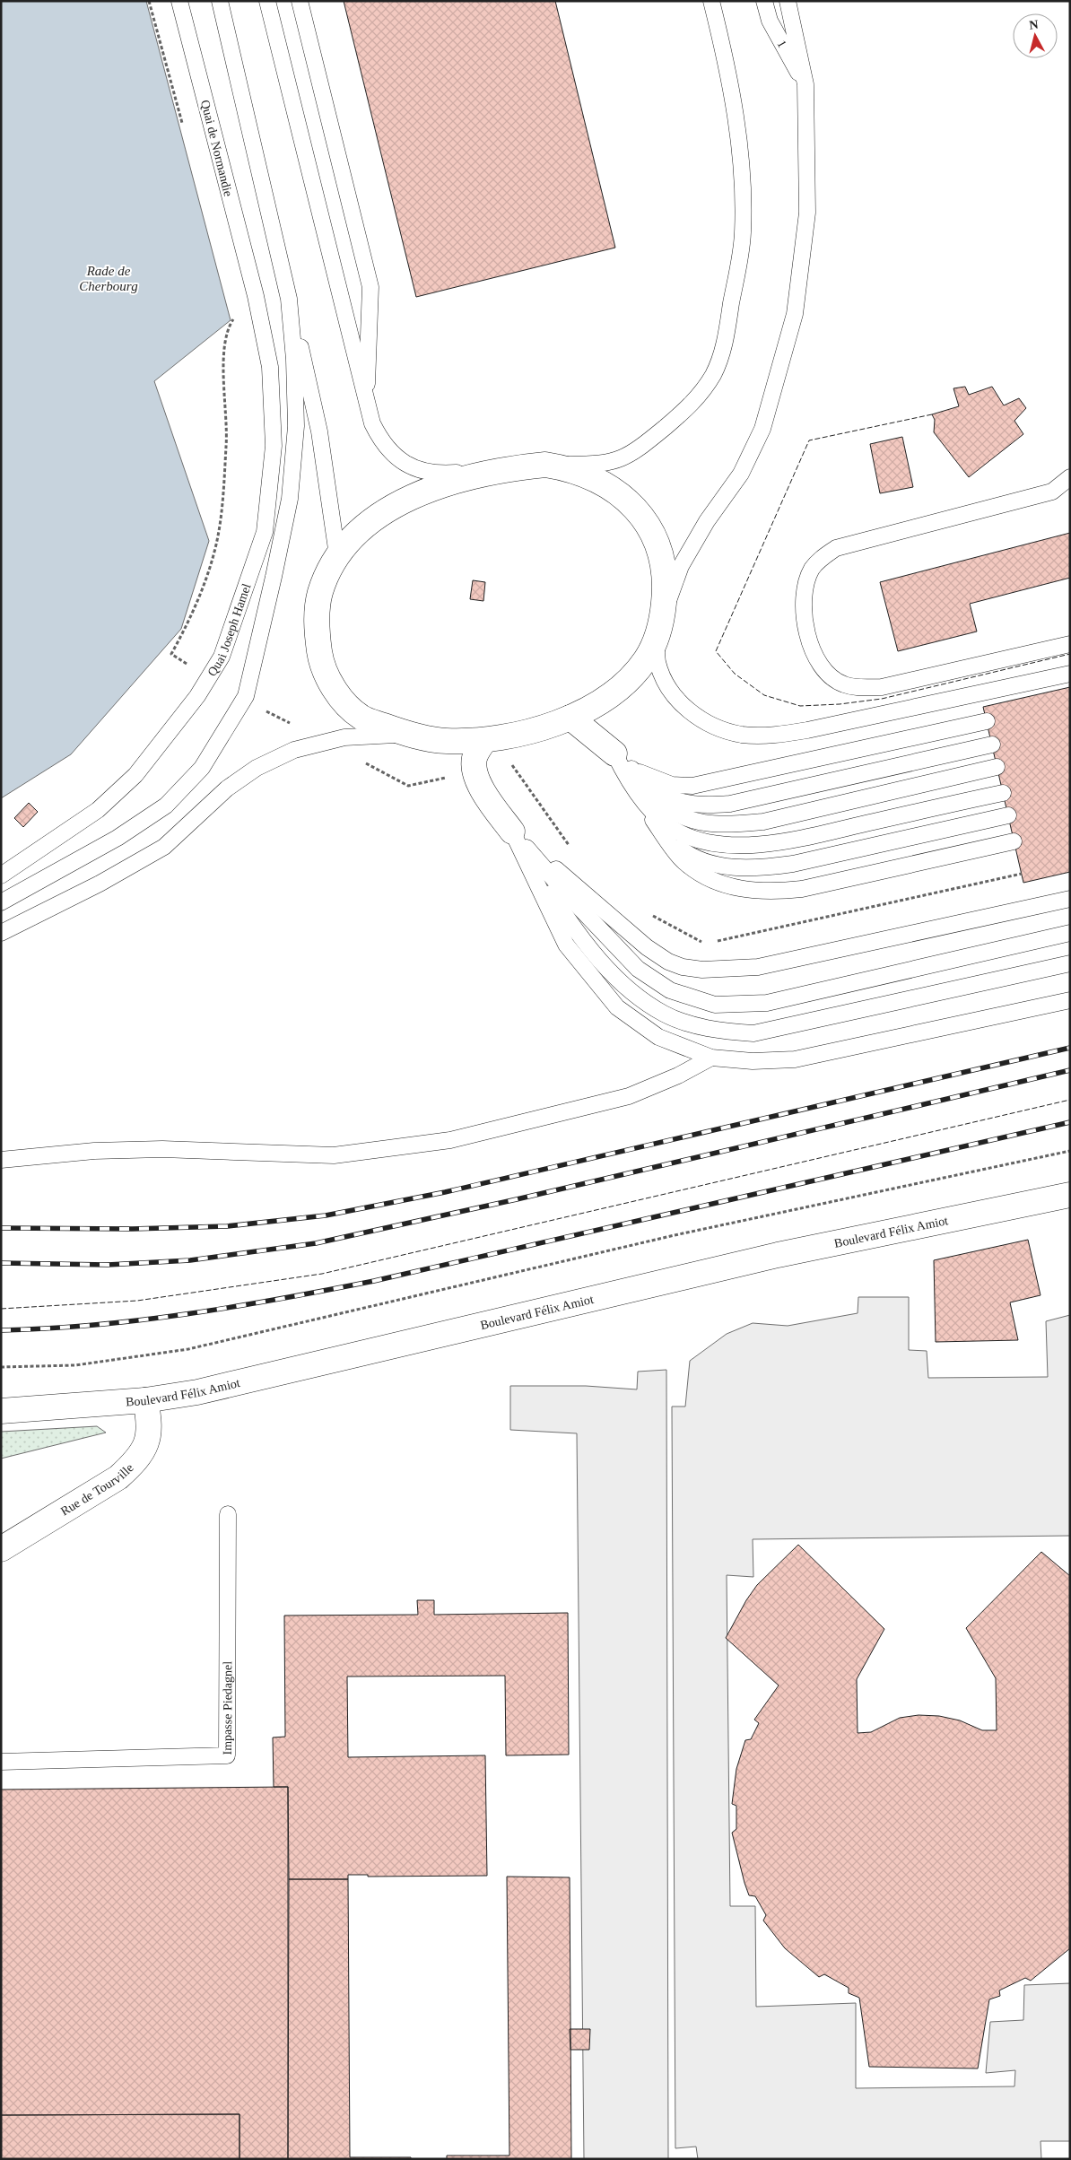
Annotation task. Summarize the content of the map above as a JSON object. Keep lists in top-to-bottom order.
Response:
{
  "streets": {
    "street": ["Boulevard Félix Amiot", "Rue de Tourville"],
    "lane": [
      "1",
      "Quai de Normandie",
      "Quai Joseph Hamel",
      "Impasse Piedagnel"
    ]
  },
  "crossings": [
    ["Quai de Normandie", "Quai Joseph Hamel"],
    ["Boulevard Félix Amiot", "Rue de Tourville"]
  ],
  "water": ["Rade de Cherbourg"],
  "north": "top"
}
